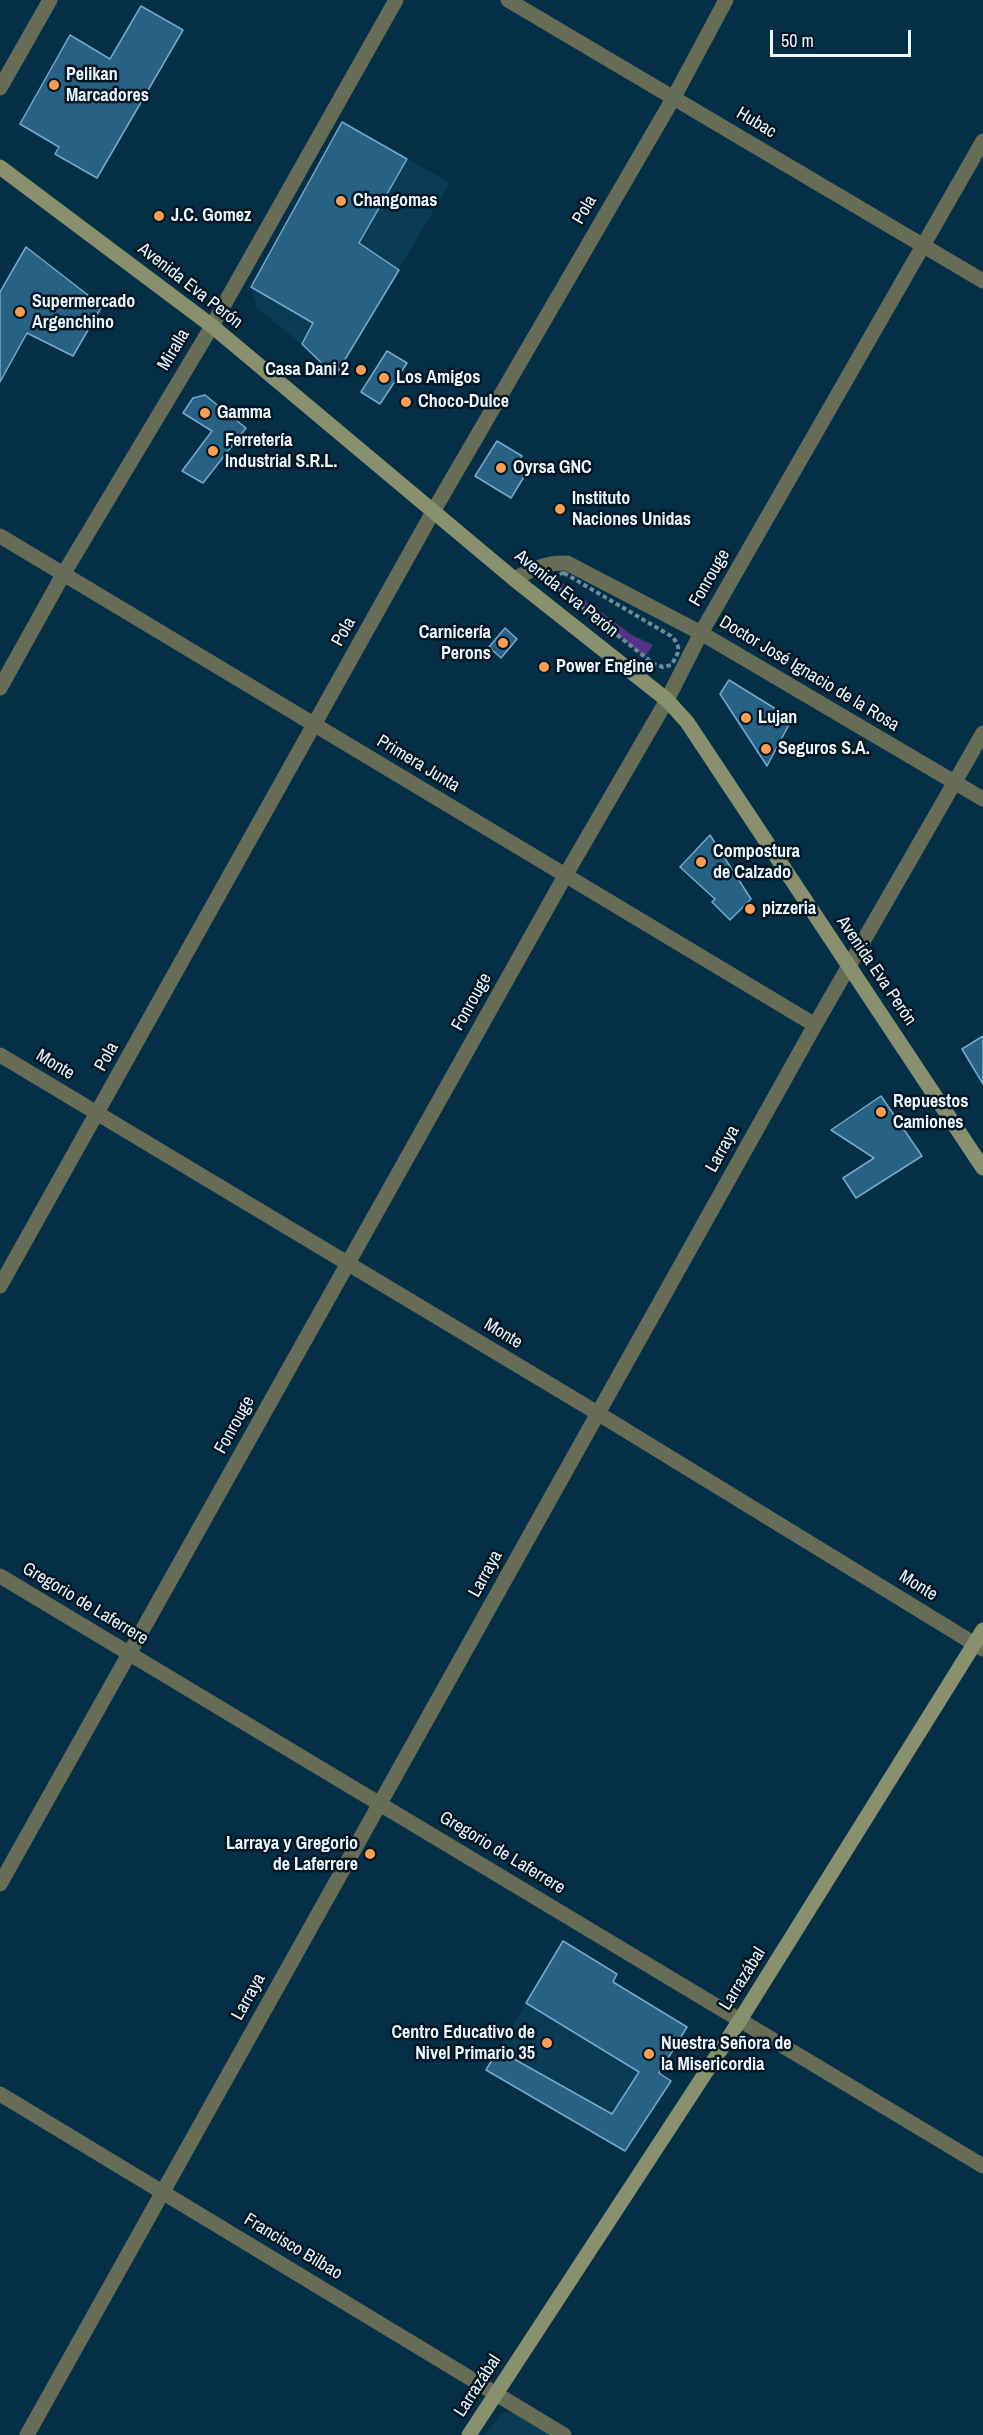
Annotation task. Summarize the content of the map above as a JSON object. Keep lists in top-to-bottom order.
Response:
{
  "streets": {
    "main road": ["Avenida Eva Perón", "Larrazábal"],
    "street": [
      "Hubac",
      "Pola",
      "Miralla",
      "Fonrouge",
      "Doctor José Ignacio de la Rosa",
      "Primera Junta",
      "Monte",
      "Larraya",
      "Gregorio de Laferrere",
      "Francisco Bilbao"
    ]
  },
  "crossings": [
    ["Hubac", "Pola"],
    ["Hubac", "Fonrouge"],
    ["Pola", "Avenida Eva Perón"],
    ["Pola", "Primera Junta"],
    ["Pola", "Monte"],
    ["Avenida Eva Perón", "Miralla"],
    ["Avenida Eva Perón", "Fonrouge"],
    ["Avenida Eva Perón", "Doctor José Ignacio de la Rosa"],
    ["Avenida Eva Perón", "Larraya"],
    ["Miralla", "Primera Junta"],
    ["Fonrouge", "Doctor José Ignacio de la Rosa"],
    ["Fonrouge", "Primera Junta"],
    ["Fonrouge", "Monte"],
    ["Fonrouge", "Gregorio de Laferrere"],
    ["Doctor José Ignacio de la Rosa", "Larraya"],
    ["Primera Junta", "Larraya"],
    ["Monte", "Larraya"],
    ["Monte", "Larrazábal"],
    ["Larraya", "Gregorio de Laferrere"],
    ["Larraya", "Francisco Bilbao"],
    ["Gregorio de Laferrere", "Larrazábal"],
    ["Larrazábal", "Francisco Bilbao"]
  ],
  "places": [
    "Pelikan Marcadores",
    "Changomas",
    "J.C. Gomez",
    "Supermercado Argenchino",
    "Casa Dani 2",
    "Los Amigos",
    "Choco-Dulce",
    "Gamma",
    "Ferretería Industrial S.R.L.",
    "Oyrsa GNC",
    "Instituto Naciones Unidas",
    "Carnicería Perons",
    "Power Engine",
    "Lujan",
    "Seguros S.A.",
    "Compostura de Calzado",
    "pizzeria",
    "Repuestos Camiones",
    "Larraya y Gregorio de Laferrere",
    "Centro Educativo de Nivel Primario 35",
    "Nuestra Señora de la Misericordia"
  ],
  "scale_bar": "50 m"
}
